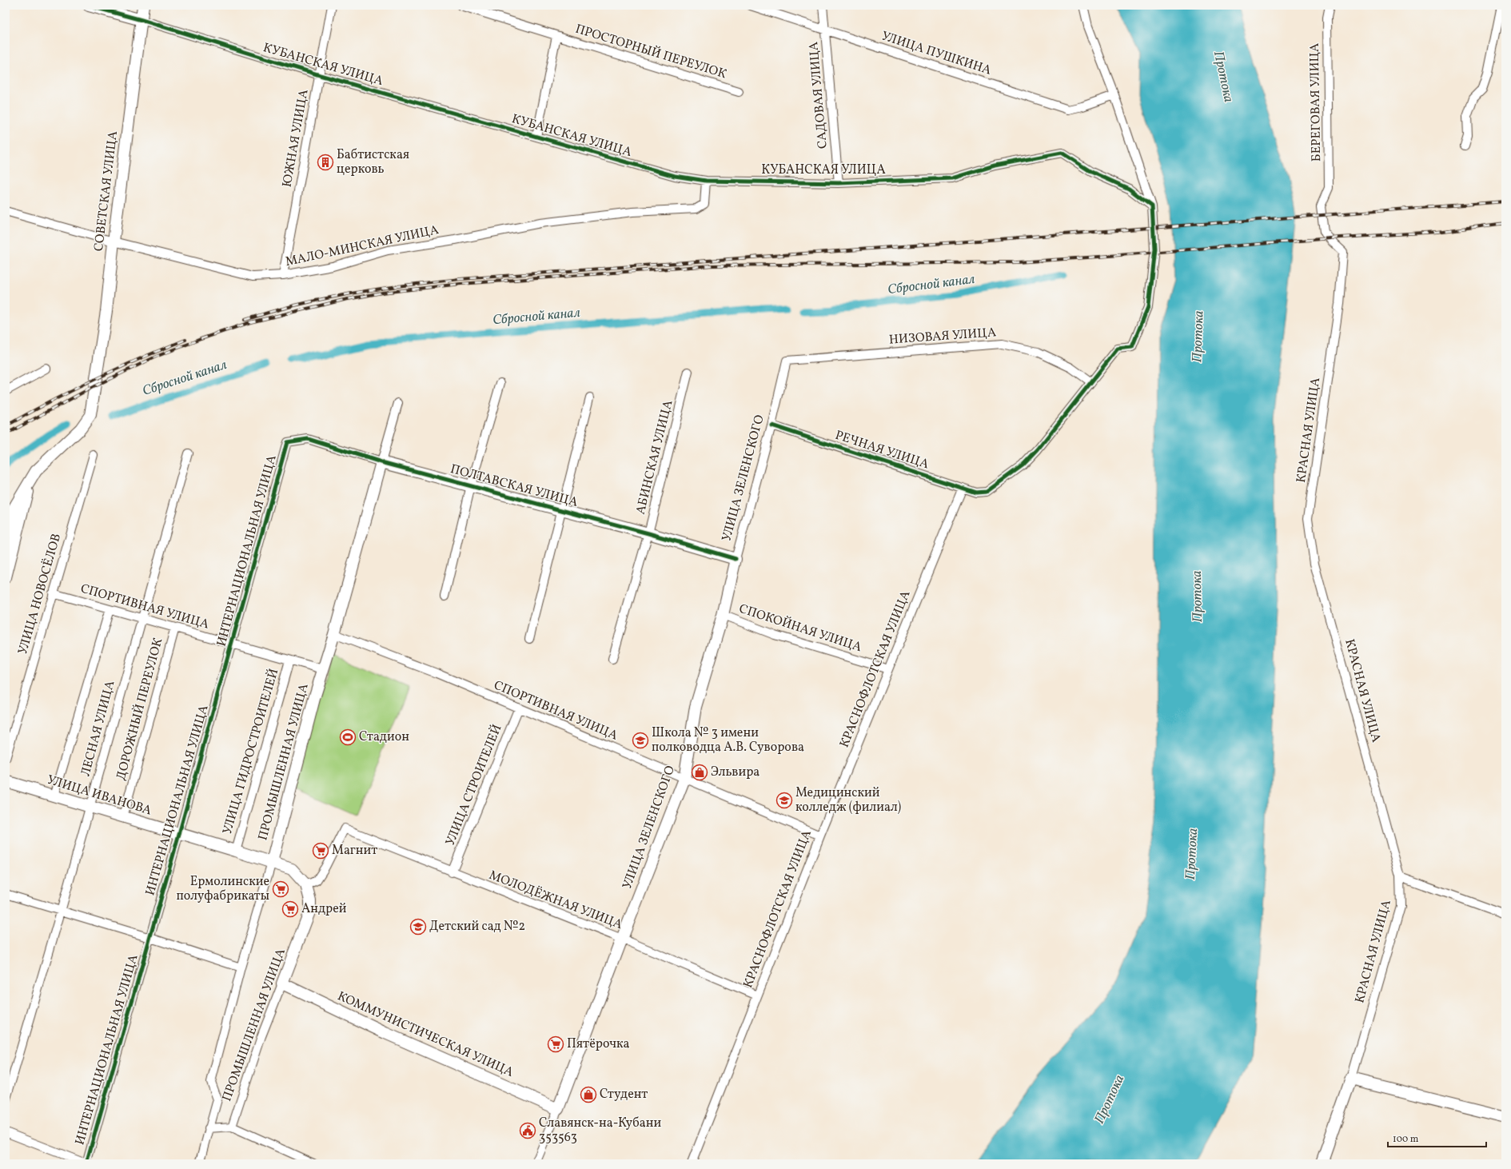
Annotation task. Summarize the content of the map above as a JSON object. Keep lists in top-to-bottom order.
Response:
{
  "streets": {
    "street": [
      "ПРОСТОРНЫЙ ПЕРЕУЛОК",
      "УЛИЦА ПУШКИНА",
      "КУБАНСКАЯ УЛИЦА",
      "САДОВАЯ УЛИЦА",
      "БЕРЕГОВАЯ УЛИЦА",
      "ЮЖНАЯ УЛИЦА",
      "СОВЕТСКАЯ УЛИЦА",
      "МАЛО-МИНСКАЯ УЛИЦА",
      "НИЗОВАЯ УЛИЦА",
      "КРАСНАЯ УЛИЦА",
      "РЕЧНАЯ УЛИЦА",
      "АБИНСКАЯ УЛИЦА",
      "УЛИЦА ЗЕЛЕНСКОГО",
      "ПОЛТАВСКАЯ УЛИЦА",
      "ИНТЕРНАЦИОНАЛЬНАЯ УЛИЦА",
      "УЛИЦА НОВОСЁЛОВ",
      "СПОРТИВНАЯ УЛИЦА",
      "СПОКОЙНАЯ УЛИЦА",
      "КРАСНОФЛОТСКАЯ УЛИЦА",
      "ДОРОЖНЫЙ ПЕРЕУЛОК",
      "ЛЕСНАЯ УЛИЦА",
      "УЛИЦА ГИДРОСТРОИТЕЛЕЙ",
      "ПРОМЫШЛЕННАЯ УЛИЦА",
      "УЛИЦА СТРОИТЕЛЕЙ",
      "УЛИЦА ИВАНОВА",
      "МОЛОДЁЖНАЯ УЛИЦА",
      "КОММУНИСТИЧЕСКАЯ УЛИЦА"
    ]
  },
  "crossings": [
    ["ПРОСТОРНЫЙ ПЕРЕУЛОК", "КУБАНСКАЯ УЛИЦА"],
    ["УЛИЦА ПУШКИНА", "САДОВАЯ УЛИЦА"],
    ["КУБАНСКАЯ УЛИЦА", "САДОВАЯ УЛИЦА"],
    ["КУБАНСКАЯ УЛИЦА", "ЮЖНАЯ УЛИЦА"],
    ["КУБАНСКАЯ УЛИЦА", "СОВЕТСКАЯ УЛИЦА"],
    ["КУБАНСКАЯ УЛИЦА", "МАЛО-МИНСКАЯ УЛИЦА"],
    ["БЕРЕГОВАЯ УЛИЦА", "КРАСНАЯ УЛИЦА"],
    ["ЮЖНАЯ УЛИЦА", "МАЛО-МИНСКАЯ УЛИЦА"],
    ["СОВЕТСКАЯ УЛИЦА", "МАЛО-МИНСКАЯ УЛИЦА"],
    ["НИЗОВАЯ УЛИЦА", "РЕЧНАЯ УЛИЦА"],
    ["НИЗОВАЯ УЛИЦА", "УЛИЦА ЗЕЛЕНСКОГО"],
    ["РЕЧНАЯ УЛИЦА", "УЛИЦА ЗЕЛЕНСКОГО"],
    ["РЕЧНАЯ УЛИЦА", "КРАСНОФЛОТСКАЯ УЛИЦА"],
    ["АБИНСКАЯ УЛИЦА", "ПОЛТАВСКАЯ УЛИЦА"],
    ["УЛИЦА ЗЕЛЕНСКОГО", "ПОЛТАВСКАЯ УЛИЦА"],
    ["УЛИЦА ЗЕЛЕНСКОГО", "СПОРТИВНАЯ УЛИЦА"],
    ["УЛИЦА ЗЕЛЕНСКОГО", "СПОКОЙНАЯ УЛИЦА"],
    ["УЛИЦА ЗЕЛЕНСКОГО", "МОЛОДЁЖНАЯ УЛИЦА"],
    ["УЛИЦА ЗЕЛЕНСКОГО", "КОММУНИСТИЧЕСКАЯ УЛИЦА"],
    ["ПОЛТАВСКАЯ УЛИЦА", "ИНТЕРНАЦИОНАЛЬНАЯ УЛИЦА"],
    ["ПОЛТАВСКАЯ УЛИЦА", "ПРОМЫШЛЕННАЯ УЛИЦА"],
    ["ИНТЕРНАЦИОНАЛЬНАЯ УЛИЦА", "СПОРТИВНАЯ УЛИЦА"],
    ["ИНТЕРНАЦИОНАЛЬНАЯ УЛИЦА", "УЛИЦА ИВАНОВА"],
    ["УЛИЦА НОВОСЁЛОВ", "СПОРТИВНАЯ УЛИЦА"],
    ["СПОРТИВНАЯ УЛИЦА", "КРАСНОФЛОТСКАЯ УЛИЦА"],
    ["СПОРТИВНАЯ УЛИЦА", "ДОРОЖНЫЙ ПЕРЕУЛОК"],
    ["СПОРТИВНАЯ УЛИЦА", "ЛЕСНАЯ УЛИЦА"],
    ["СПОРТИВНАЯ УЛИЦА", "УЛИЦА ГИДРОСТРОИТЕЛЕЙ"],
    ["СПОРТИВНАЯ УЛИЦА", "ПРОМЫШЛЕННАЯ УЛИЦА"],
    ["СПОРТИВНАЯ УЛИЦА", "УЛИЦА СТРОИТЕЛЕЙ"],
    ["СПОКОЙНАЯ УЛИЦА", "КРАСНОФЛОТСКАЯ УЛИЦА"],
    ["КРАСНОФЛОТСКАЯ УЛИЦА", "МОЛОДЁЖНАЯ УЛИЦА"],
    ["ДОРОЖНЫЙ ПЕРЕУЛОК", "УЛИЦА ИВАНОВА"],
    ["ЛЕСНАЯ УЛИЦА", "УЛИЦА ИВАНОВА"],
    ["УЛИЦА ГИДРОСТРОИТЕЛЕЙ", "УЛИЦА ИВАНОВА"],
    ["ПРОМЫШЛЕННАЯ УЛИЦА", "УЛИЦА ИВАНОВА"],
    ["ПРОМЫШЛЕННАЯ УЛИЦА", "МОЛОДЁЖНАЯ УЛИЦА"],
    ["ПРОМЫШЛЕННАЯ УЛИЦА", "КОММУНИСТИЧЕСКАЯ УЛИЦА"],
    ["УЛИЦА СТРОИТЕЛЕЙ", "МОЛОДЁЖНАЯ УЛИЦА"],
    ["УЛИЦА ИВАНОВА", "МОЛОДЁЖНАЯ УЛИЦА"]
  ],
  "water": ["Протока", "Сбросной канал"],
  "places": {
    "building": ["Бабтистская церковь"],
    "sports": ["Стадион"],
    "school or university": ["Школа № 3 имени полководца А.В. Суворова", "Медицинский колледж (филиал)", "Детский сад №2"],
    "shop": ["Эльвира", "Студент"],
    "supermarket": [
      "Магнит",
      "Ермолинские полуфабрикаты",
      "Андрей",
      "Пятёрочка"
    ],
    "public building": ["Славянск-на-Кубани 353563"]
  },
  "scale_bar": "100 m"
}
